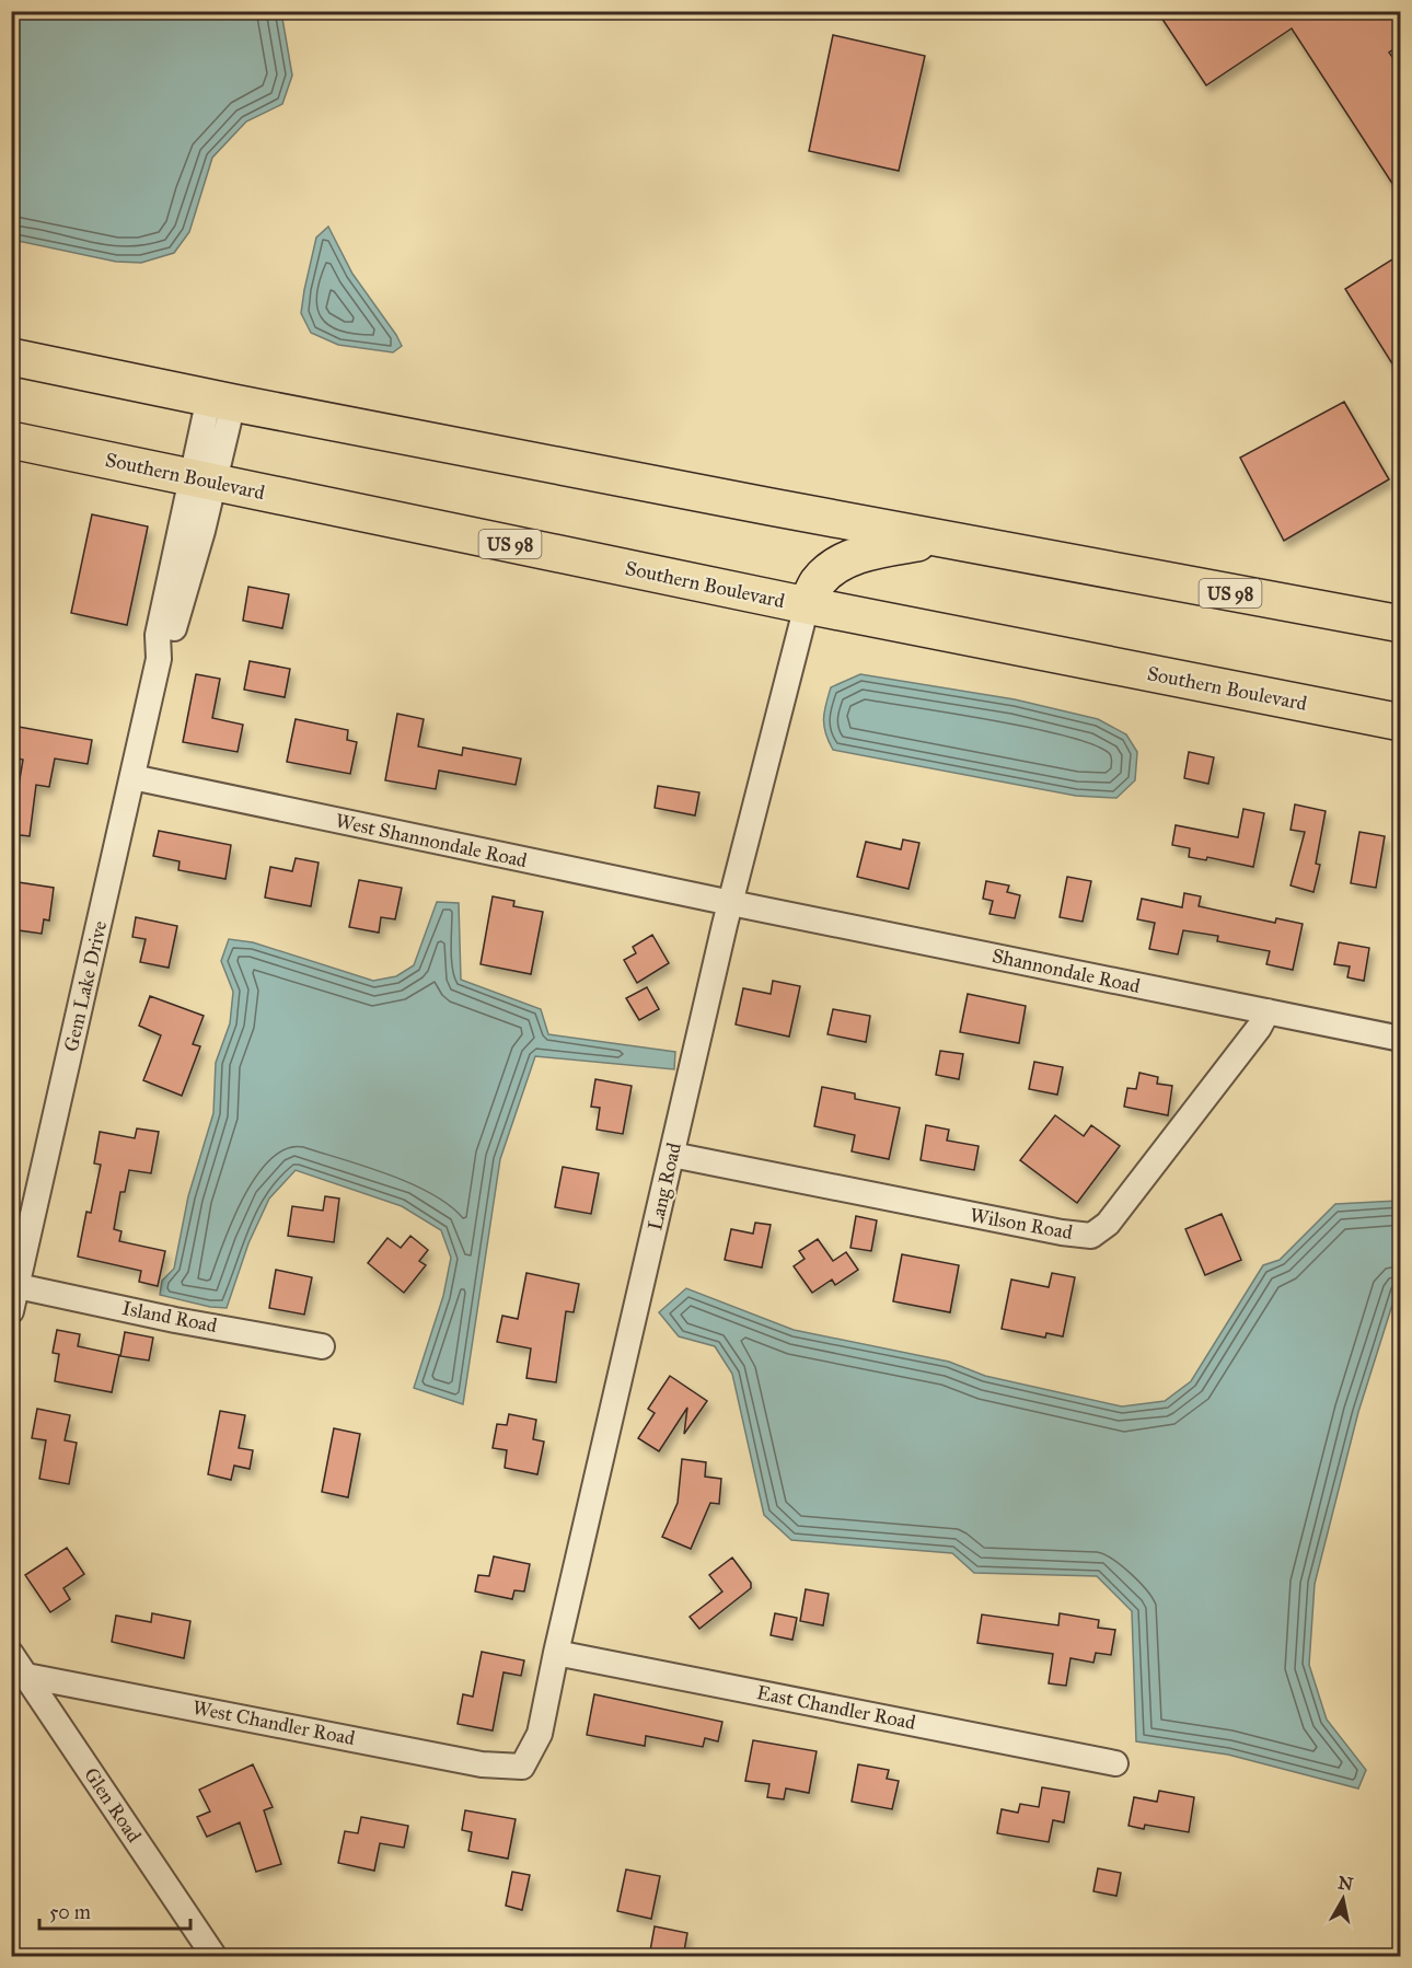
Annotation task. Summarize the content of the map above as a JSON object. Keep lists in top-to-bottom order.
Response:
{
  "streets": {
    "highway": ["Southern Boulevard", "US 98"],
    "street": [
      "West Shannondale Road",
      "Shannondale Road",
      "Gem Lake Drive",
      "Lang Road",
      "Wilson Road",
      "Island Road",
      "East Chandler Road",
      "West Chandler Road",
      "Glen Road"
    ]
  },
  "crossings": [
    ["Southern Boulevard", "Gem Lake Drive"],
    ["Southern Boulevard", "Lang Road"],
    ["US 98", "Gem Lake Drive"],
    ["West Shannondale Road", "Shannondale Road"],
    ["West Shannondale Road", "Gem Lake Drive"],
    ["West Shannondale Road", "Lang Road"],
    ["Shannondale Road", "Lang Road"],
    ["Shannondale Road", "Wilson Road"],
    ["Gem Lake Drive", "Island Road"],
    ["Lang Road", "Wilson Road"],
    ["Lang Road", "East Chandler Road"],
    ["Lang Road", "West Chandler Road"],
    ["West Chandler Road", "Glen Road"]
  ],
  "scale_bar": "50 m",
  "north": "top"
}
